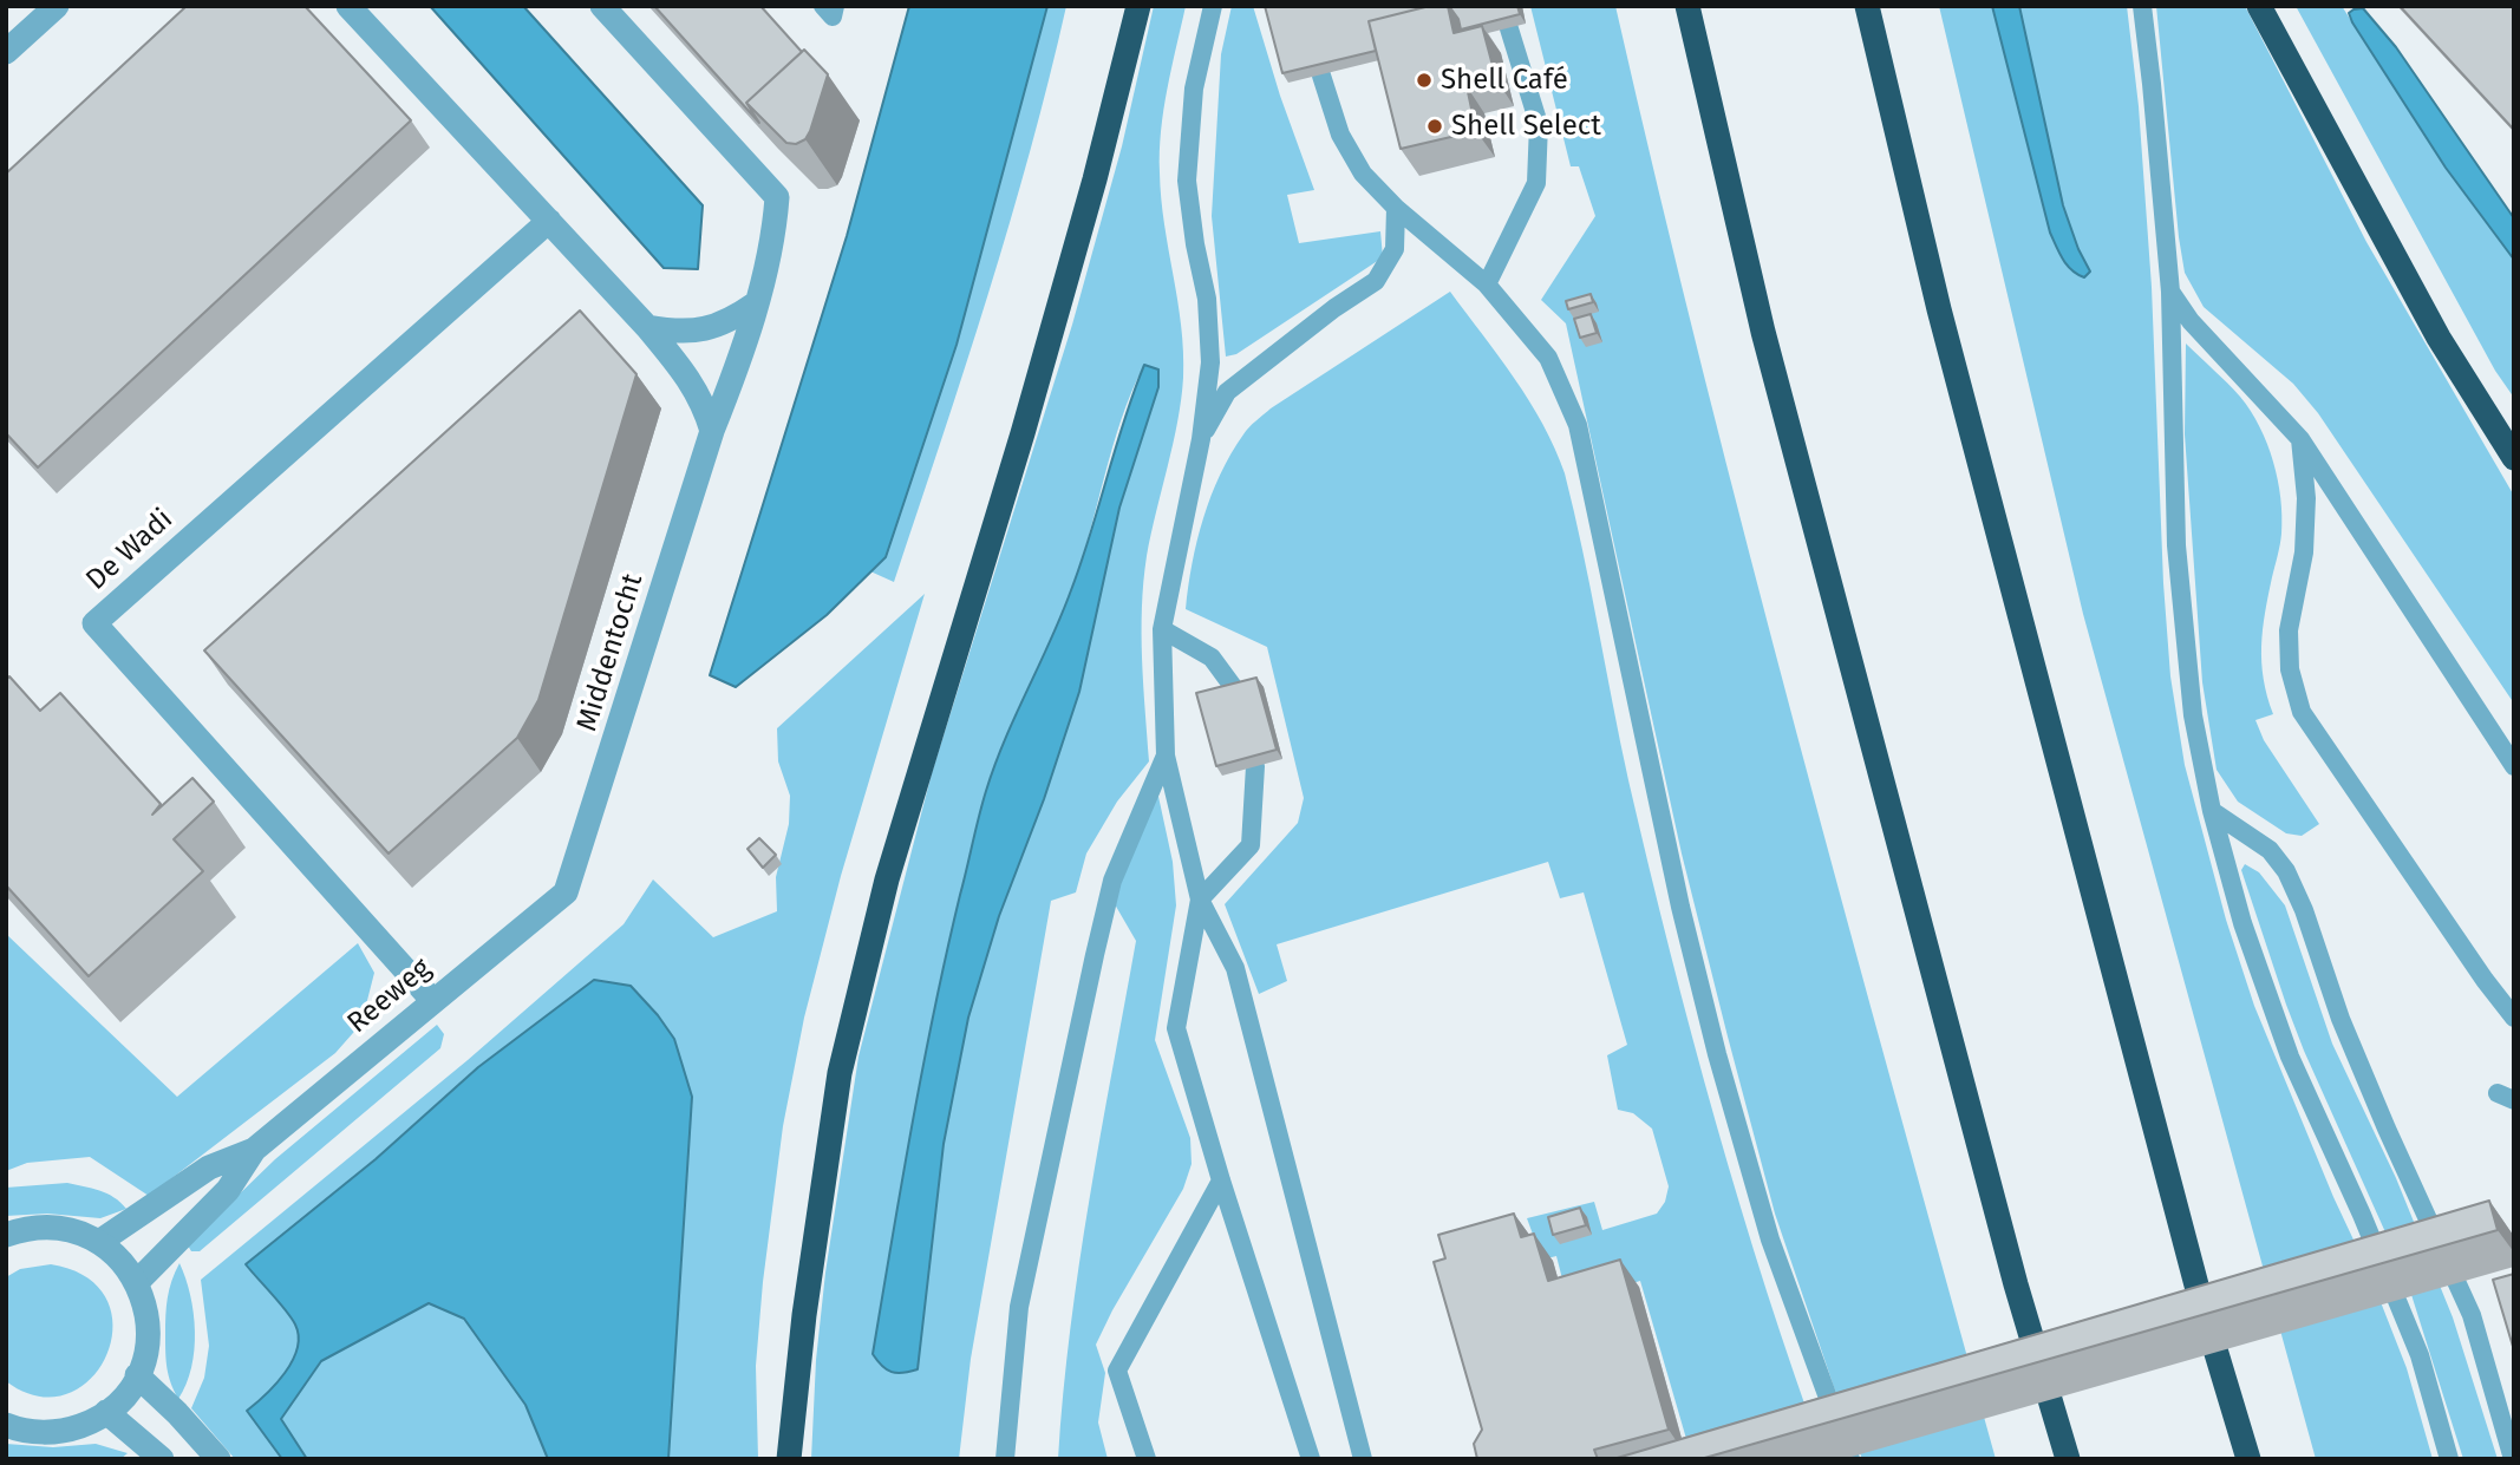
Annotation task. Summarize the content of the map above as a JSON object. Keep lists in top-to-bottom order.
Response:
{
  "streets": {
    "street": ["De Wadi", "Middentocht", "Reeweg"]
  },
  "crossings": [
    ["De Wadi", "Reeweg"],
    ["Middentocht", "Reeweg"]
  ],
  "places": ["Shell Café", "Shell Select"]
}
